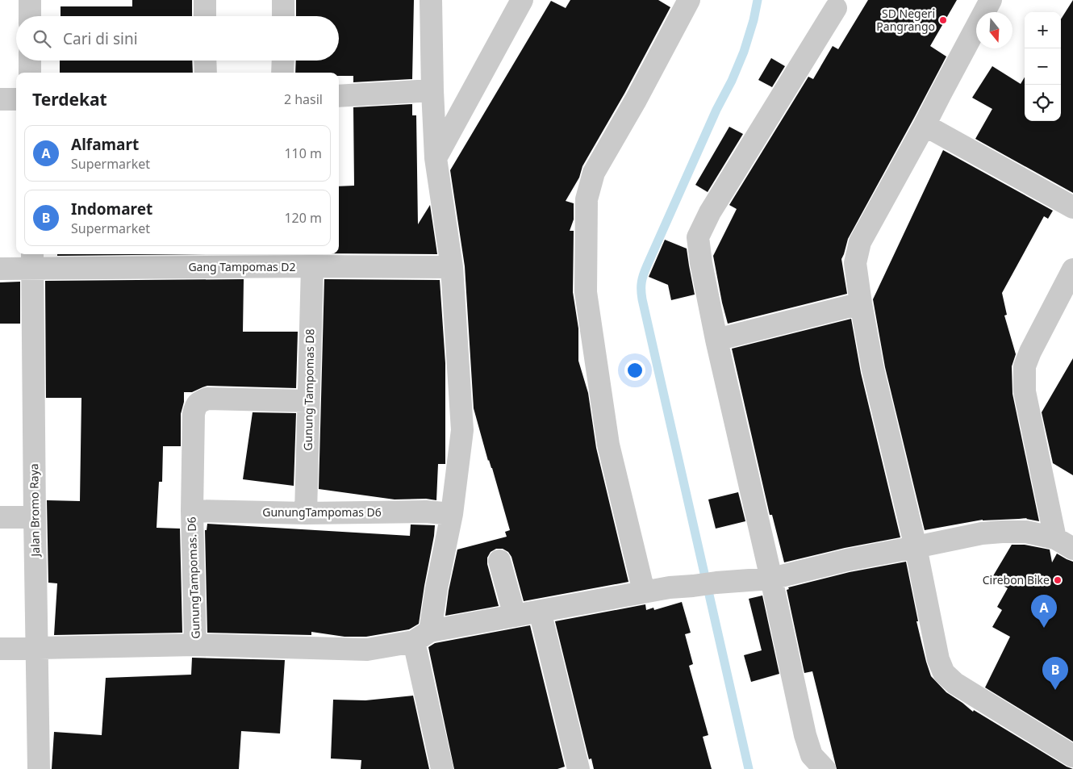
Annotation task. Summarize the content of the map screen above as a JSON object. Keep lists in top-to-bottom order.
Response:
{
  "streets": {
    "street": [
      "Gang Tampomas D2",
      "Gunung Tampomas D8",
      "Jalan Bromo Raya",
      "GunungTampomas D6",
      "GunungTampomas. D6"
    ]
  },
  "crossings": [
    ["Gang Tampomas D2", "Gunung Tampomas D8"],
    ["Gang Tampomas D2", "Jalan Bromo Raya"],
    ["Gunung Tampomas D8", "GunungTampomas D6"],
    ["Gunung Tampomas D8", "GunungTampomas. D6"],
    ["GunungTampomas D6", "GunungTampomas. D6"]
  ],
  "places": ["SD Negeri Pangrango", "Cirebon Bike"],
  "north": "bottom",
  "page": {
    "map_buttons": ["+", "−"],
    "search": "Cari di sini",
    "heading": ["Terdekat", "2 hasil"],
    "list": [
      {
        "mark": "A",
        "name": "Alfamart",
        "note": "Supermarket",
        "value": "110 m"
      },
      {
        "mark": "B",
        "name": "Indomaret",
        "note": "Supermarket",
        "value": "120 m"
      }
    ],
    "pins": ["A", "B"]
  }
}
